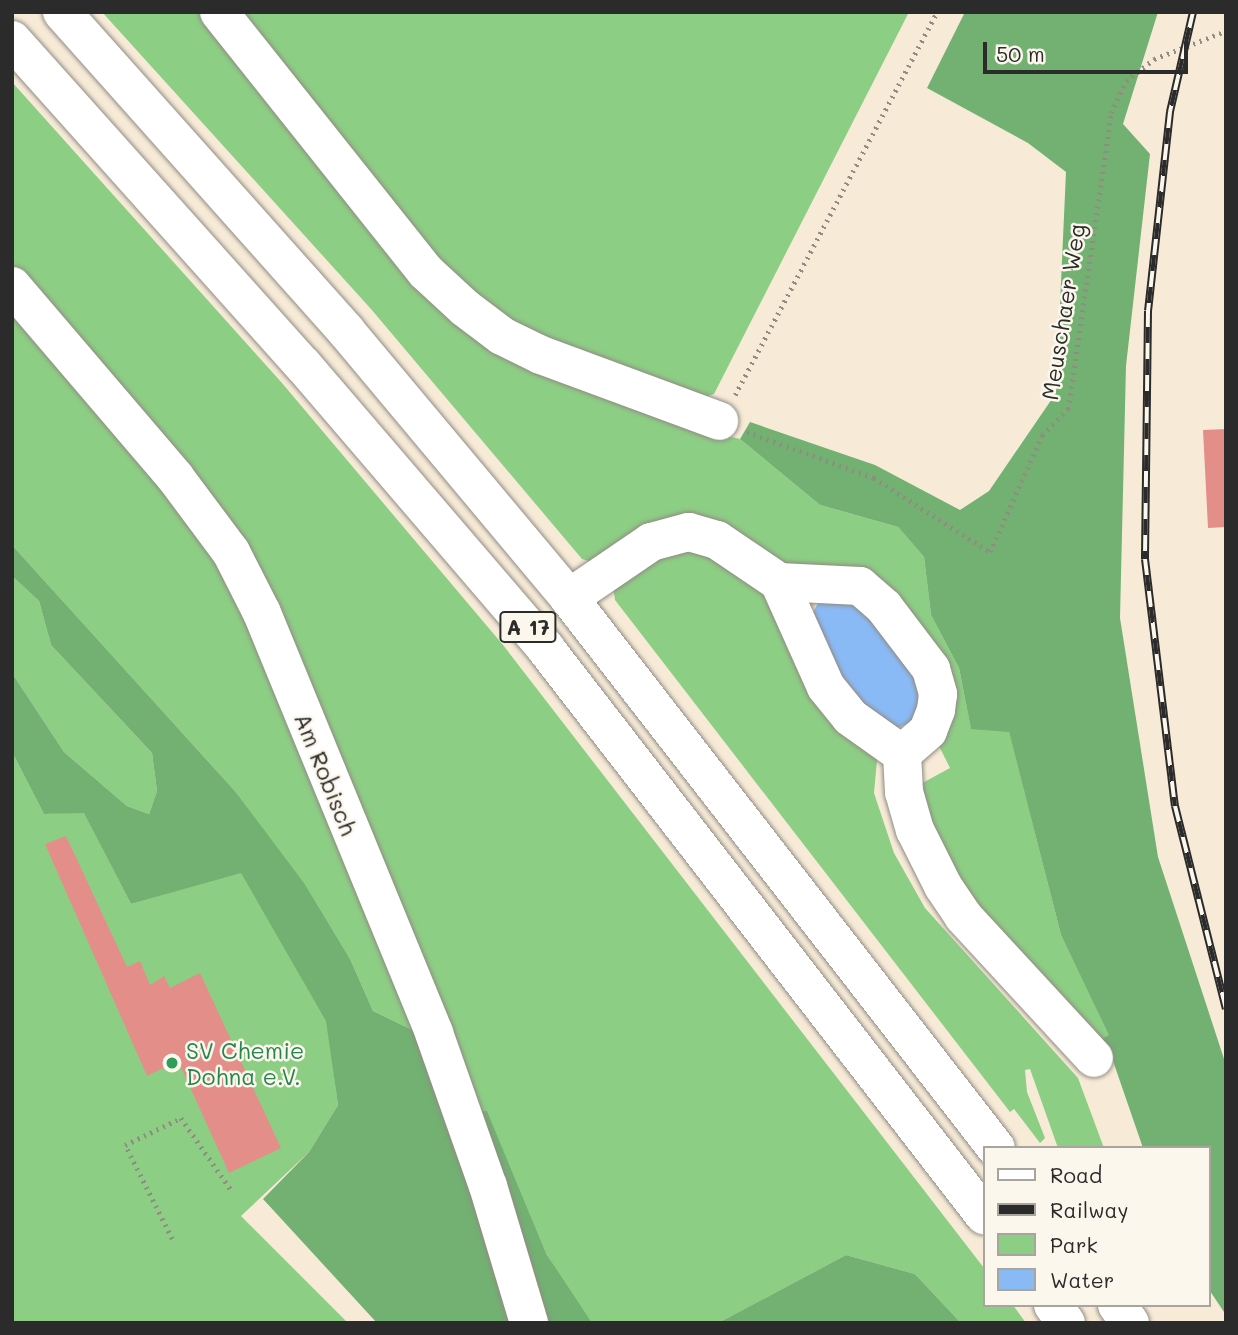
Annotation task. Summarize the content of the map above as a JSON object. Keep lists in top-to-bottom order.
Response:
{
  "streets": {
    "main road": ["A 17", "Am Robisch"],
    "path": ["Meuschaer Weg"]
  },
  "places": ["SV Chemie Dohna e.V."],
  "legend": [
    "Road",
    "Railway",
    "Park",
    "Water"
  ],
  "scale_bar": "50 m"
}
